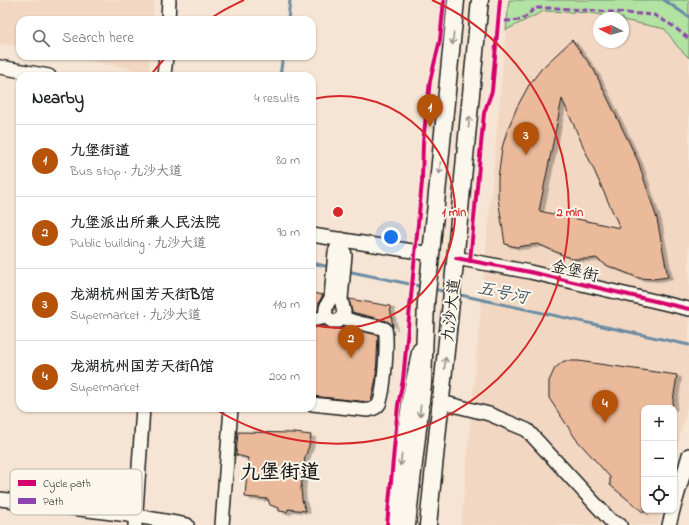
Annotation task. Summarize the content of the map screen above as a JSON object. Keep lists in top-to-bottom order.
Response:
{
  "streets": {
    "main road": ["九沙大道"],
    "street": ["金堡街"]
  },
  "crossings": [
    ["金堡街", "九沙大道"]
  ],
  "districts": ["九堡街道"],
  "water": ["五号河"],
  "legend": ["Cycle path", "Path"],
  "north": "left",
  "page": {
    "search": "Search here",
    "heading": ["Nearby", "4 results"],
    "pins": [
      "1",
      "3",
      "2",
      "4"
    ],
    "list": [
      {
        "mark": "1",
        "name": "九堡街道",
        "note": "Bus stop · 九沙大道",
        "value": "80 m"
      },
      {
        "mark": "2",
        "name": "九堡派出所兼人民法院",
        "note": "Public building · 九沙大道",
        "value": "90 m"
      },
      {
        "mark": "3",
        "name": "龙湖杭州国芳天街B馆",
        "note": "Supermarket · 九沙大道",
        "value": "110 m"
      },
      {
        "mark": "4",
        "name": "龙湖杭州国芳天街A馆",
        "note": "Supermarket",
        "value": "200 m"
      }
    ],
    "map_buttons": ["+", "−"]
  },
  "rings": ["1 min", "2 min"]
}
